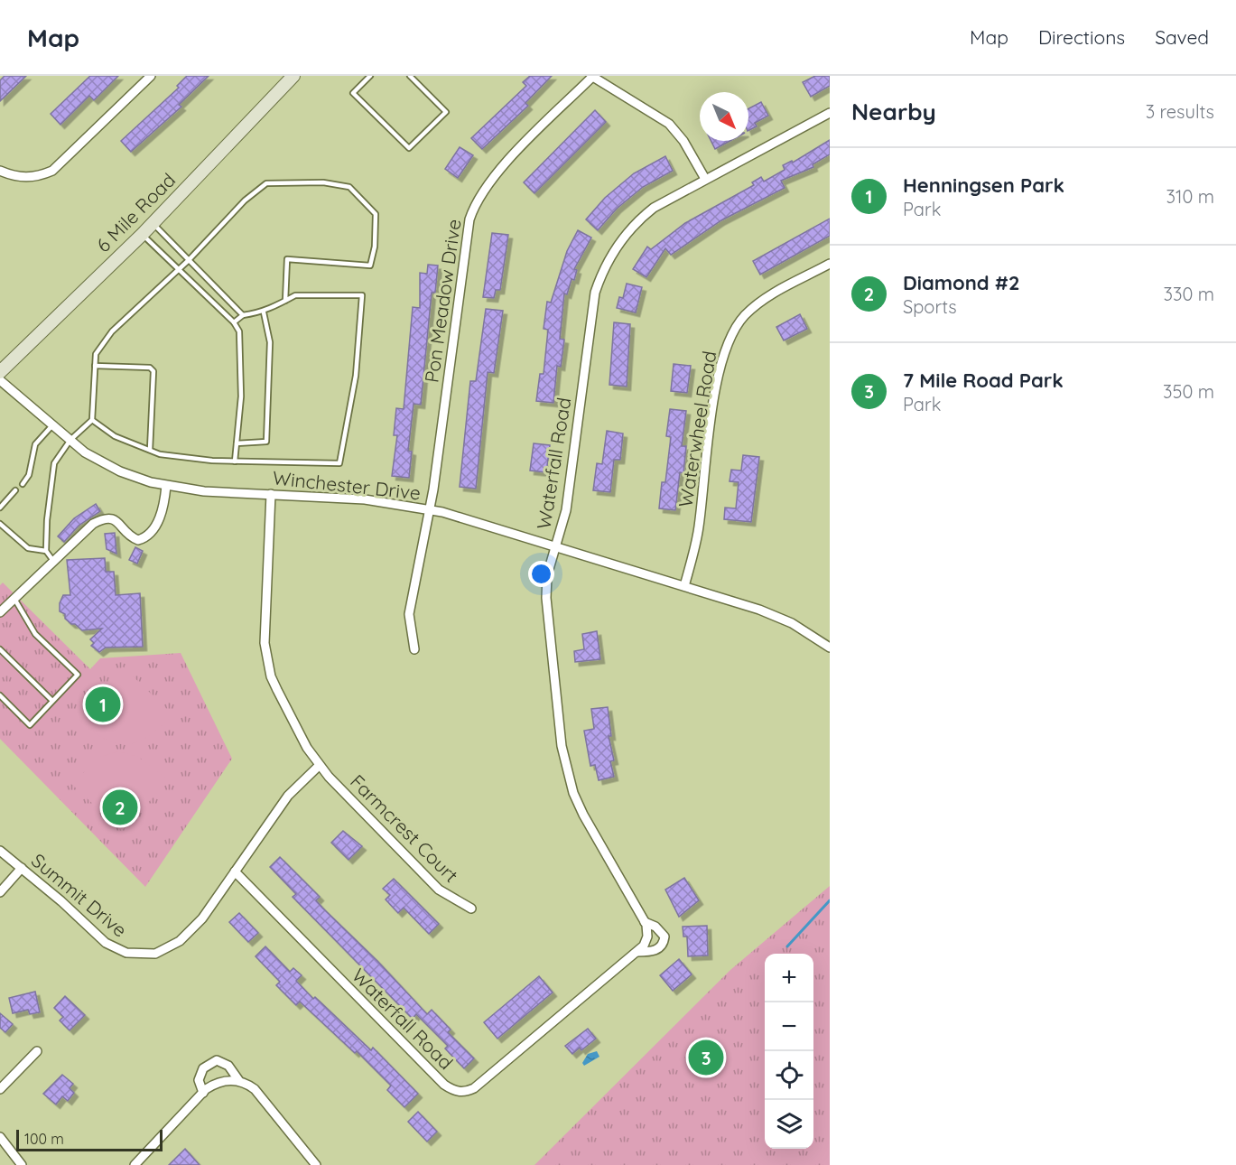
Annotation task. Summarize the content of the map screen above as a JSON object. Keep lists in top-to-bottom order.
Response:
{
  "streets": {
    "street": [
      "6 Mile Road",
      "Pon Meadow Drive",
      "Waterwheel Road",
      "Waterfall Road",
      "Winchester Drive",
      "Farmcrest Court",
      "Summit Drive"
    ]
  },
  "crossings": [
    ["Pon Meadow Drive", "Winchester Drive"],
    ["Waterwheel Road", "Winchester Drive"],
    ["Waterfall Road", "Winchester Drive"],
    ["Waterfall Road", "Summit Drive"],
    ["Winchester Drive", "Farmcrest Court"],
    ["Farmcrest Court", "Summit Drive"]
  ],
  "scale_bar": "100 m",
  "north": "bottom right",
  "page": {
    "header": "Map",
    "nav": ["Map", "Directions", "Saved"],
    "heading": ["Nearby", "3 results"],
    "list": [
      {
        "mark": "1",
        "name": "Henningsen Park",
        "note": "Park",
        "value": "310 m"
      },
      {
        "mark": "2",
        "name": "Diamond #2",
        "note": "Sports",
        "value": "330 m"
      },
      {
        "mark": "3",
        "name": "7 Mile Road Park",
        "note": "Park",
        "value": "350 m"
      }
    ],
    "pins": ["1", "2", "3"],
    "map_buttons": ["+", "−"],
    "scale": "100 m"
  }
}
